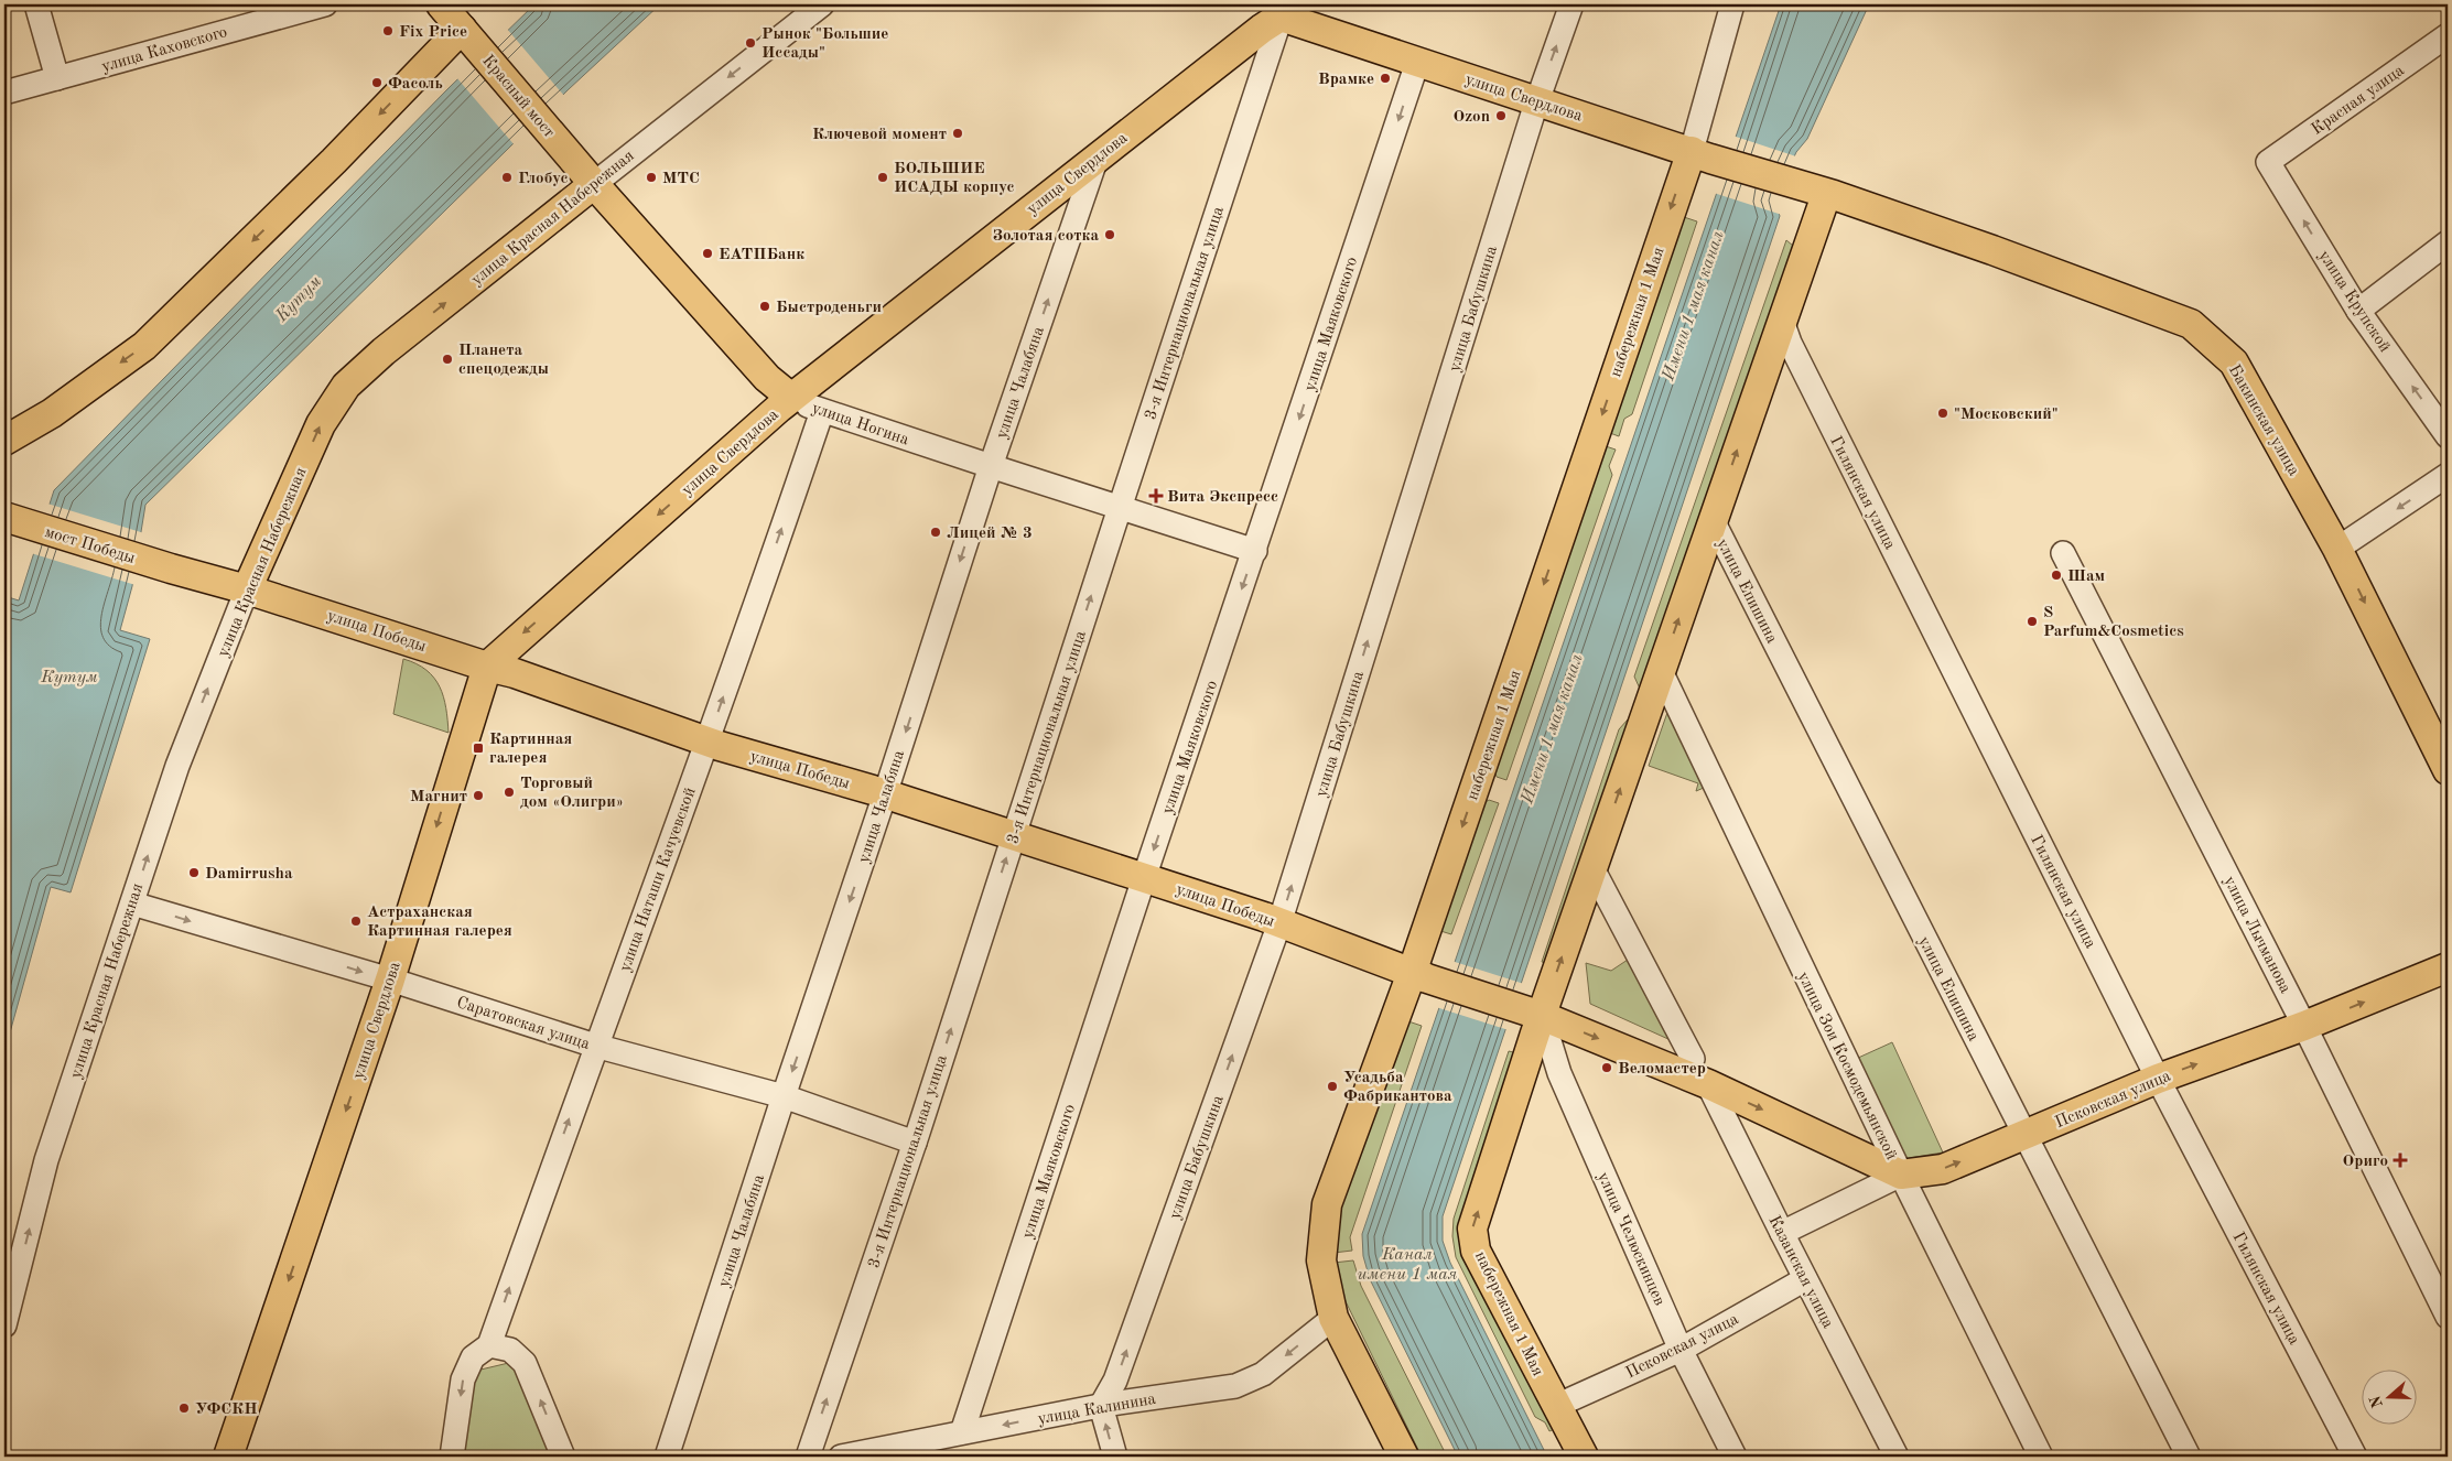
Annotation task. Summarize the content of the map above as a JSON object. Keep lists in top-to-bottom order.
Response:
{
  "streets": {
    "main road": [
      "Красный мост",
      "улица Свердлова",
      "улица Красная Набережная",
      "набережная 1 Мая",
      "Бакинская улица",
      "улица Ногина",
      "мост Победы",
      "улица Победы",
      "Псковская улица"
    ],
    "street": [
      "улица Каховского",
      "Красная улица",
      "улица Крупской",
      "улица Бабушкина",
      "3-я Интернациональная улица",
      "улица Маяковского",
      "улица Чалабяна",
      "Гилянская улица",
      "улица Епишина",
      "улица Наташи Качуевской",
      "улица Лычманова",
      "Саратовская улица",
      "улица Зои Космодемьянской",
      "улица Челюскинцев",
      "Казанская улица",
      "улица Калинина"
    ]
  },
  "crossings": [
    ["Красный мост", "улица Ногина"],
    ["улица Свердлова", "улица Бабушкина"],
    ["улица Свердлова", "набережная 1 Мая"],
    ["улица Свердлова", "3-я Интернациональная улица"],
    ["улица Свердлова", "улица Маяковского"],
    ["улица Свердлова", "улица Чалабяна"],
    ["улица Свердлова", "Бакинская улица"],
    ["улица Свердлова", "улица Ногина"],
    ["улица Свердлова", "улица Победы"],
    ["улица Свердлова", "Саратовская улица"],
    ["Красная улица", "улица Крупской"],
    ["улица Красная Набережная", "улица Ногина"],
    ["улица Красная Набережная", "улица Победы"],
    ["улица Красная Набережная", "Саратовская улица"],
    ["улица Бабушкина", "улица Победы"],
    ["улица Бабушкина", "улица Калинина"],
    ["набережная 1 Мая", "Бакинская улица"],
    ["набережная 1 Мая", "Гилянская улица"],
    ["набережная 1 Мая", "улица Епишина"],
    ["набережная 1 Мая", "улица Победы"],
    ["набережная 1 Мая", "улица Зои Космодемьянской"],
    ["набережная 1 Мая", "Псковская улица"],
    ["набережная 1 Мая", "улица Челюскинцев"],
    ["набережная 1 Мая", "улица Калинина"],
    ["3-я Интернациональная улица", "улица Ногина"],
    ["3-я Интернациональная улица", "улица Победы"],
    ["3-я Интернациональная улица", "Саратовская улица"],
    ["улица Маяковского", "улица Ногина"],
    ["улица Маяковского", "улица Победы"],
    ["улица Маяковского", "улица Калинина"],
    ["улица Чалабяна", "улица Ногина"],
    ["улица Чалабяна", "улица Победы"],
    ["улица Чалабяна", "Саратовская улица"],
    ["улица Ногина", "улица Наташи Качуевской"],
    ["Гилянская улица", "Псковская улица"],
    ["мост Победы", "улица Победы"],
    ["улица Епишина", "Псковская улица"],
    ["улица Победы", "улица Наташи Качуевской"],
    ["улица Победы", "улица Зои Космодемьянской"],
    ["улица Победы", "Псковская улица"],
    ["улица Победы", "улица Челюскинцев"],
    ["улица Победы", "Казанская улица"],
    ["улица Наташи Качуевской", "Саратовская улица"],
    ["улица Лычманова", "Псковская улица"],
    ["улица Зои Космодемьянской", "Псковская улица"],
    ["Псковская улица", "улица Челюскинцев"],
    ["Псковская улица", "Казанская улица"]
  ],
  "one_way": [
    "улица Свердлова",
    "улица Крупской",
    "улица Бабушкина",
    "3-я Интернациональная улица",
    "улица Маяковского",
    "Псковская улица",
    "улица Калинина"
  ],
  "water": ["Кутум", "Имени 1 мая канал", "Канал имени 1 мая"],
  "places": {
    "other": [
      "Fix Price",
      "Рынок \"Большие Иссады\"",
      "Врамке",
      "Фасоль",
      "Ozon",
      "Ключевой момент",
      "Глобус",
      "МТС",
      "БОЛЬШИЕ ИСАДЫ корпус",
      "Золотая сотка",
      "ЕАТПБанк",
      "Быстроденьги",
      "Планета спецодежды",
      "\"Московский\"",
      "Лицей № 3",
      "Шам",
      "S Parfum&Cosmetics",
      "Торговый дом «Олигри»",
      "Магнит",
      "Damirrusha",
      "Астраханская Картинная галерея",
      "Веломастер",
      "Усадьба Фабрикантова",
      "УФСКН"
    ],
    "health": ["Вита Экспресс", "Ориго"],
    "transit": ["Картинная галерея"]
  },
  "north": "left"
}
